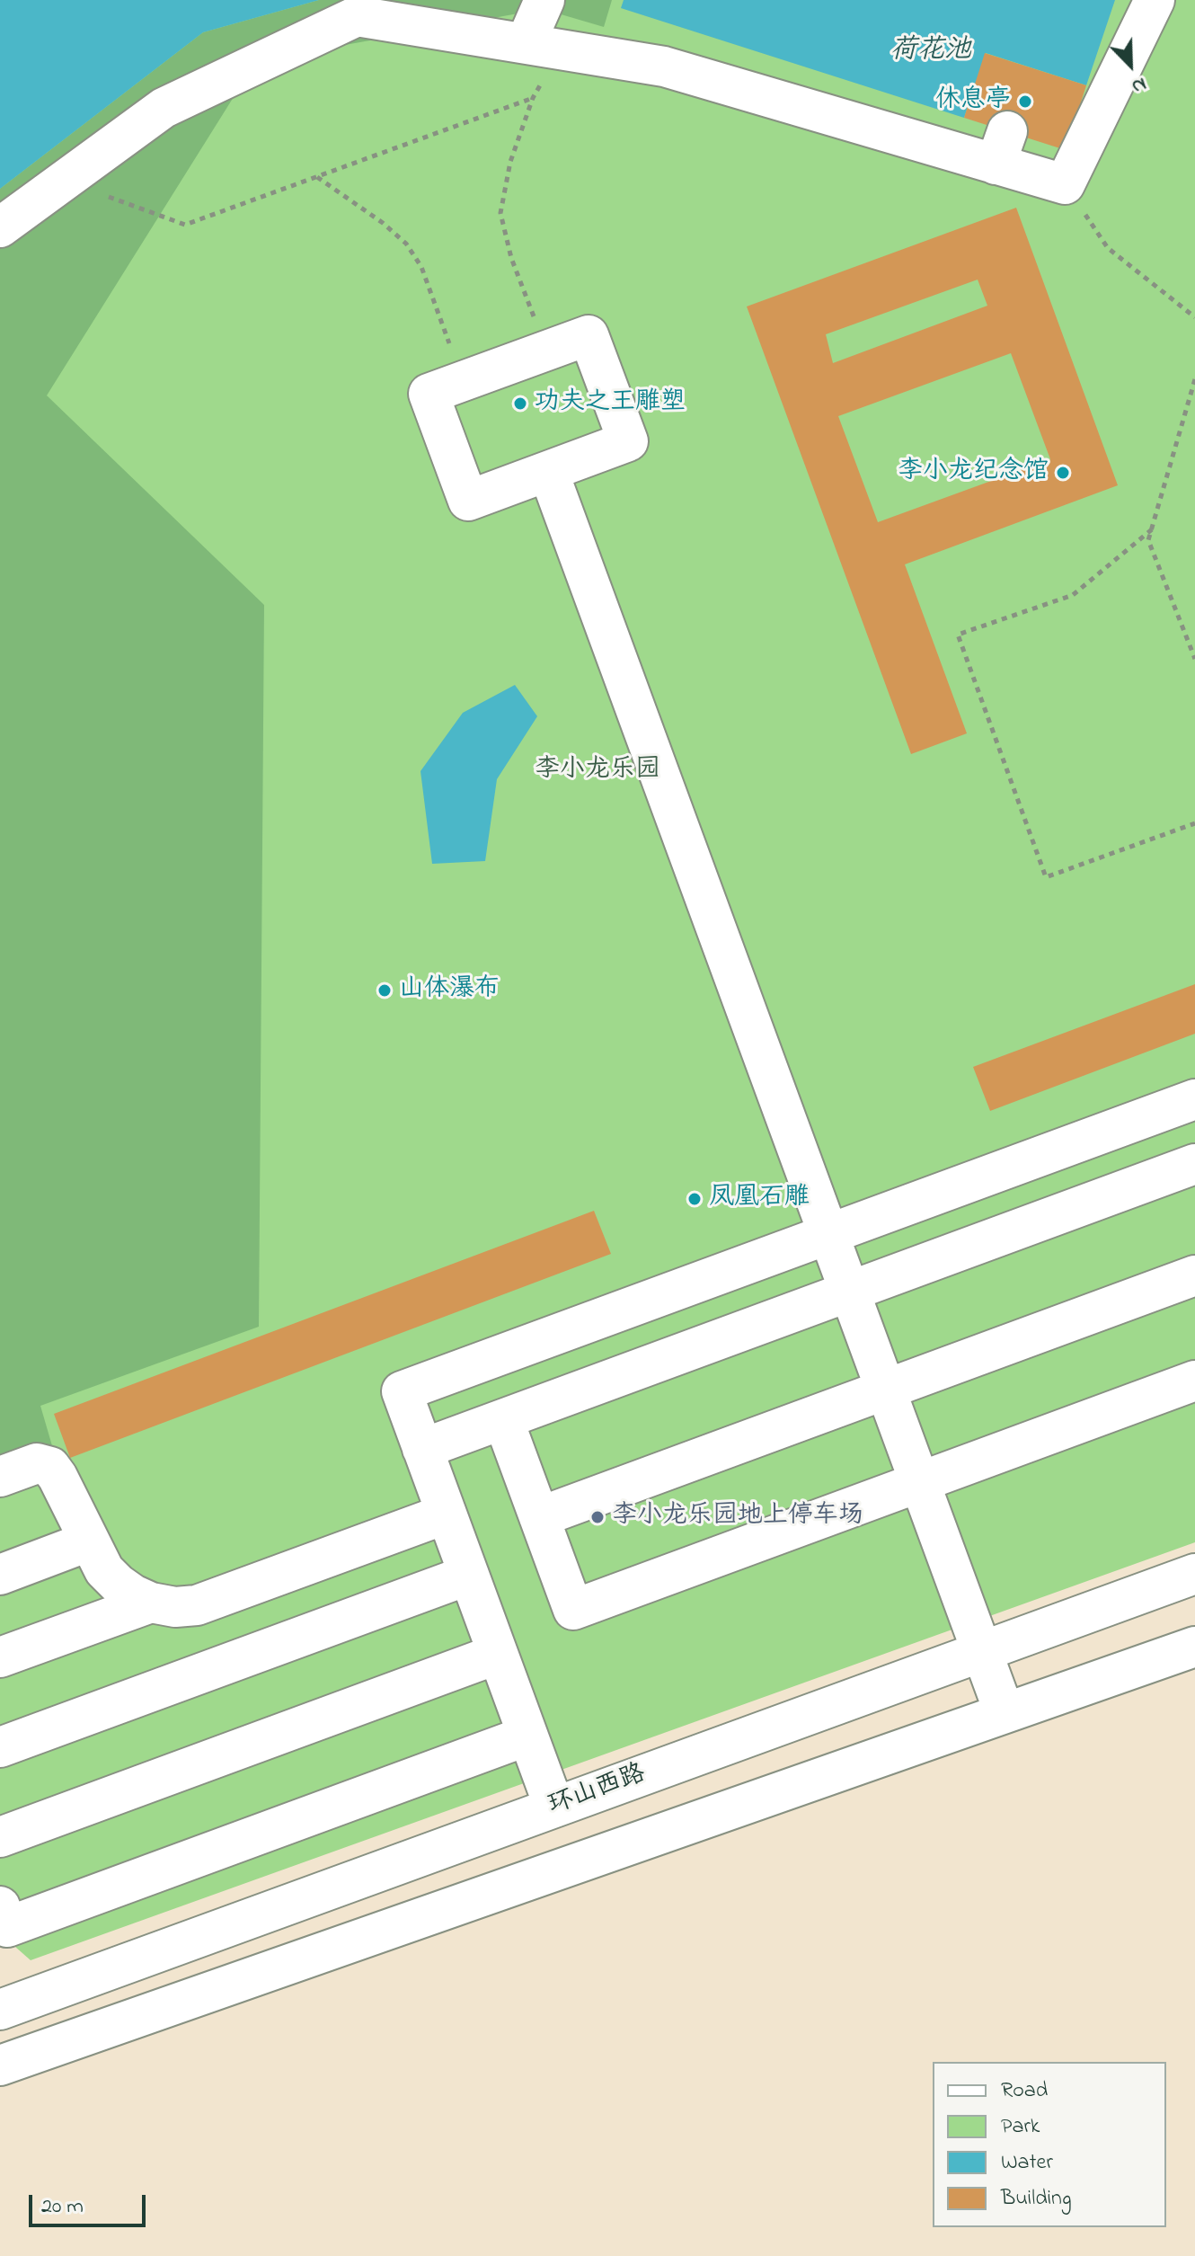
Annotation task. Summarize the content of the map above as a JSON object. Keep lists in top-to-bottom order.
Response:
{
  "streets": {
    "street": ["环山西路"]
  },
  "water": ["荷花池"],
  "parks": ["李小龙乐园"],
  "places": [
    "休息亭",
    "功夫之王雕塑",
    "李小龙纪念馆",
    "山体瀑布",
    "凤凰石雕",
    "李小龙乐园地上停车场"
  ],
  "legend": [
    "Road",
    "Park",
    "Water",
    "Building"
  ],
  "scale_bar": "20 m",
  "north": "bottom right"
}
